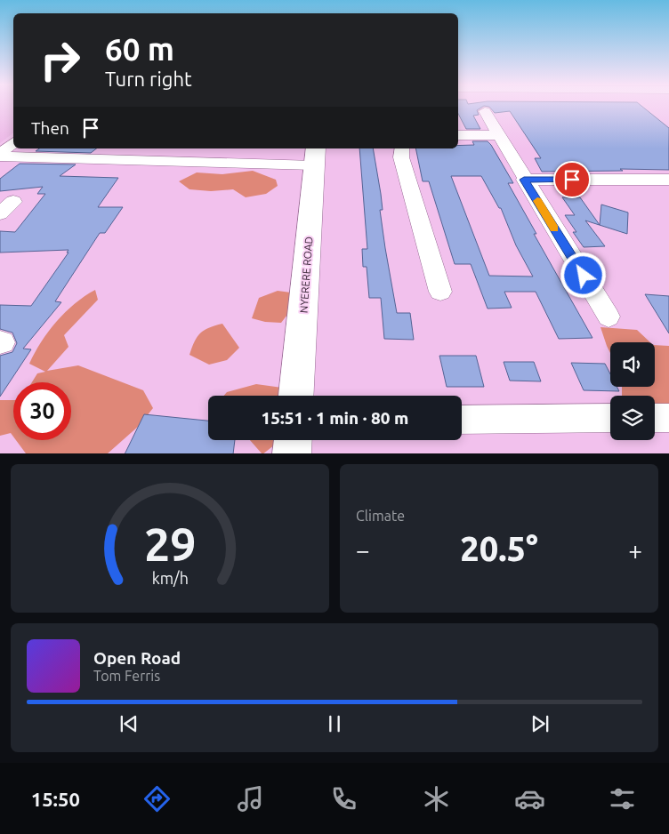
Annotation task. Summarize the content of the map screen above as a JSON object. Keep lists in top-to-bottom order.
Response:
{
  "streets": {
    "main road": ["NYERERE ROAD"]
  },
  "page": {
    "turn": ["60 m", "Turn right"],
    "then": "Then",
    "limit": "30",
    "trip": "15:51 · 1 min · 80 m",
    "tile": "Climate",
    "heat": ["−", "20.5°", "+"],
    "song": ["Open Road", "Tom Ferris"],
    "tabs": "15:50",
    "gauge": ["29", "km/h"]
  }
}
